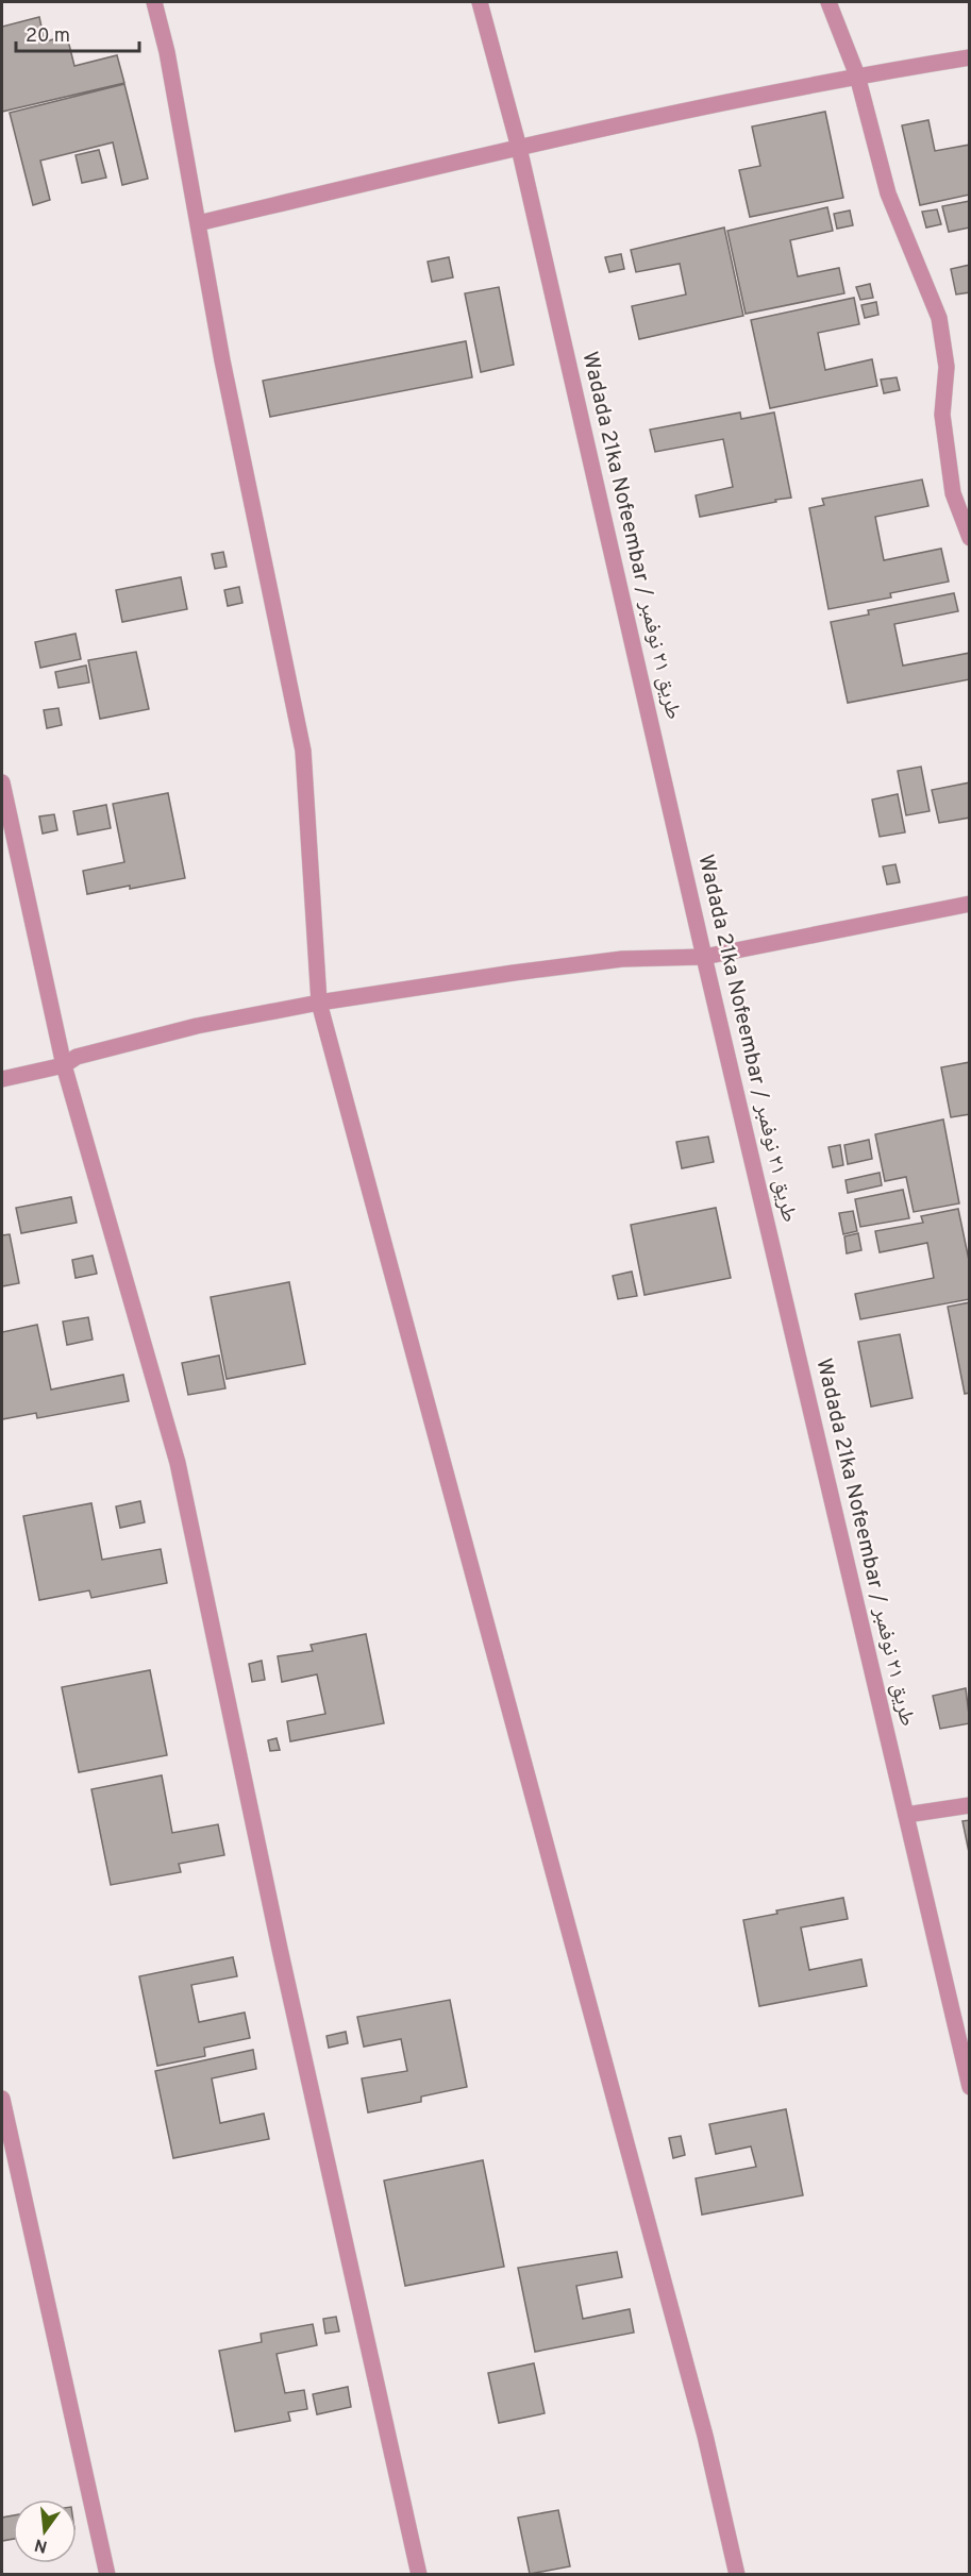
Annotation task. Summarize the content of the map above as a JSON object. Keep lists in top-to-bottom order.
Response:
{
  "streets": {
    "street": ["Wadada 21ka Nofeembar / طريق ٢١ نوفمبر"]
  },
  "scale_bar": "20 m",
  "north": "bottom"
}
